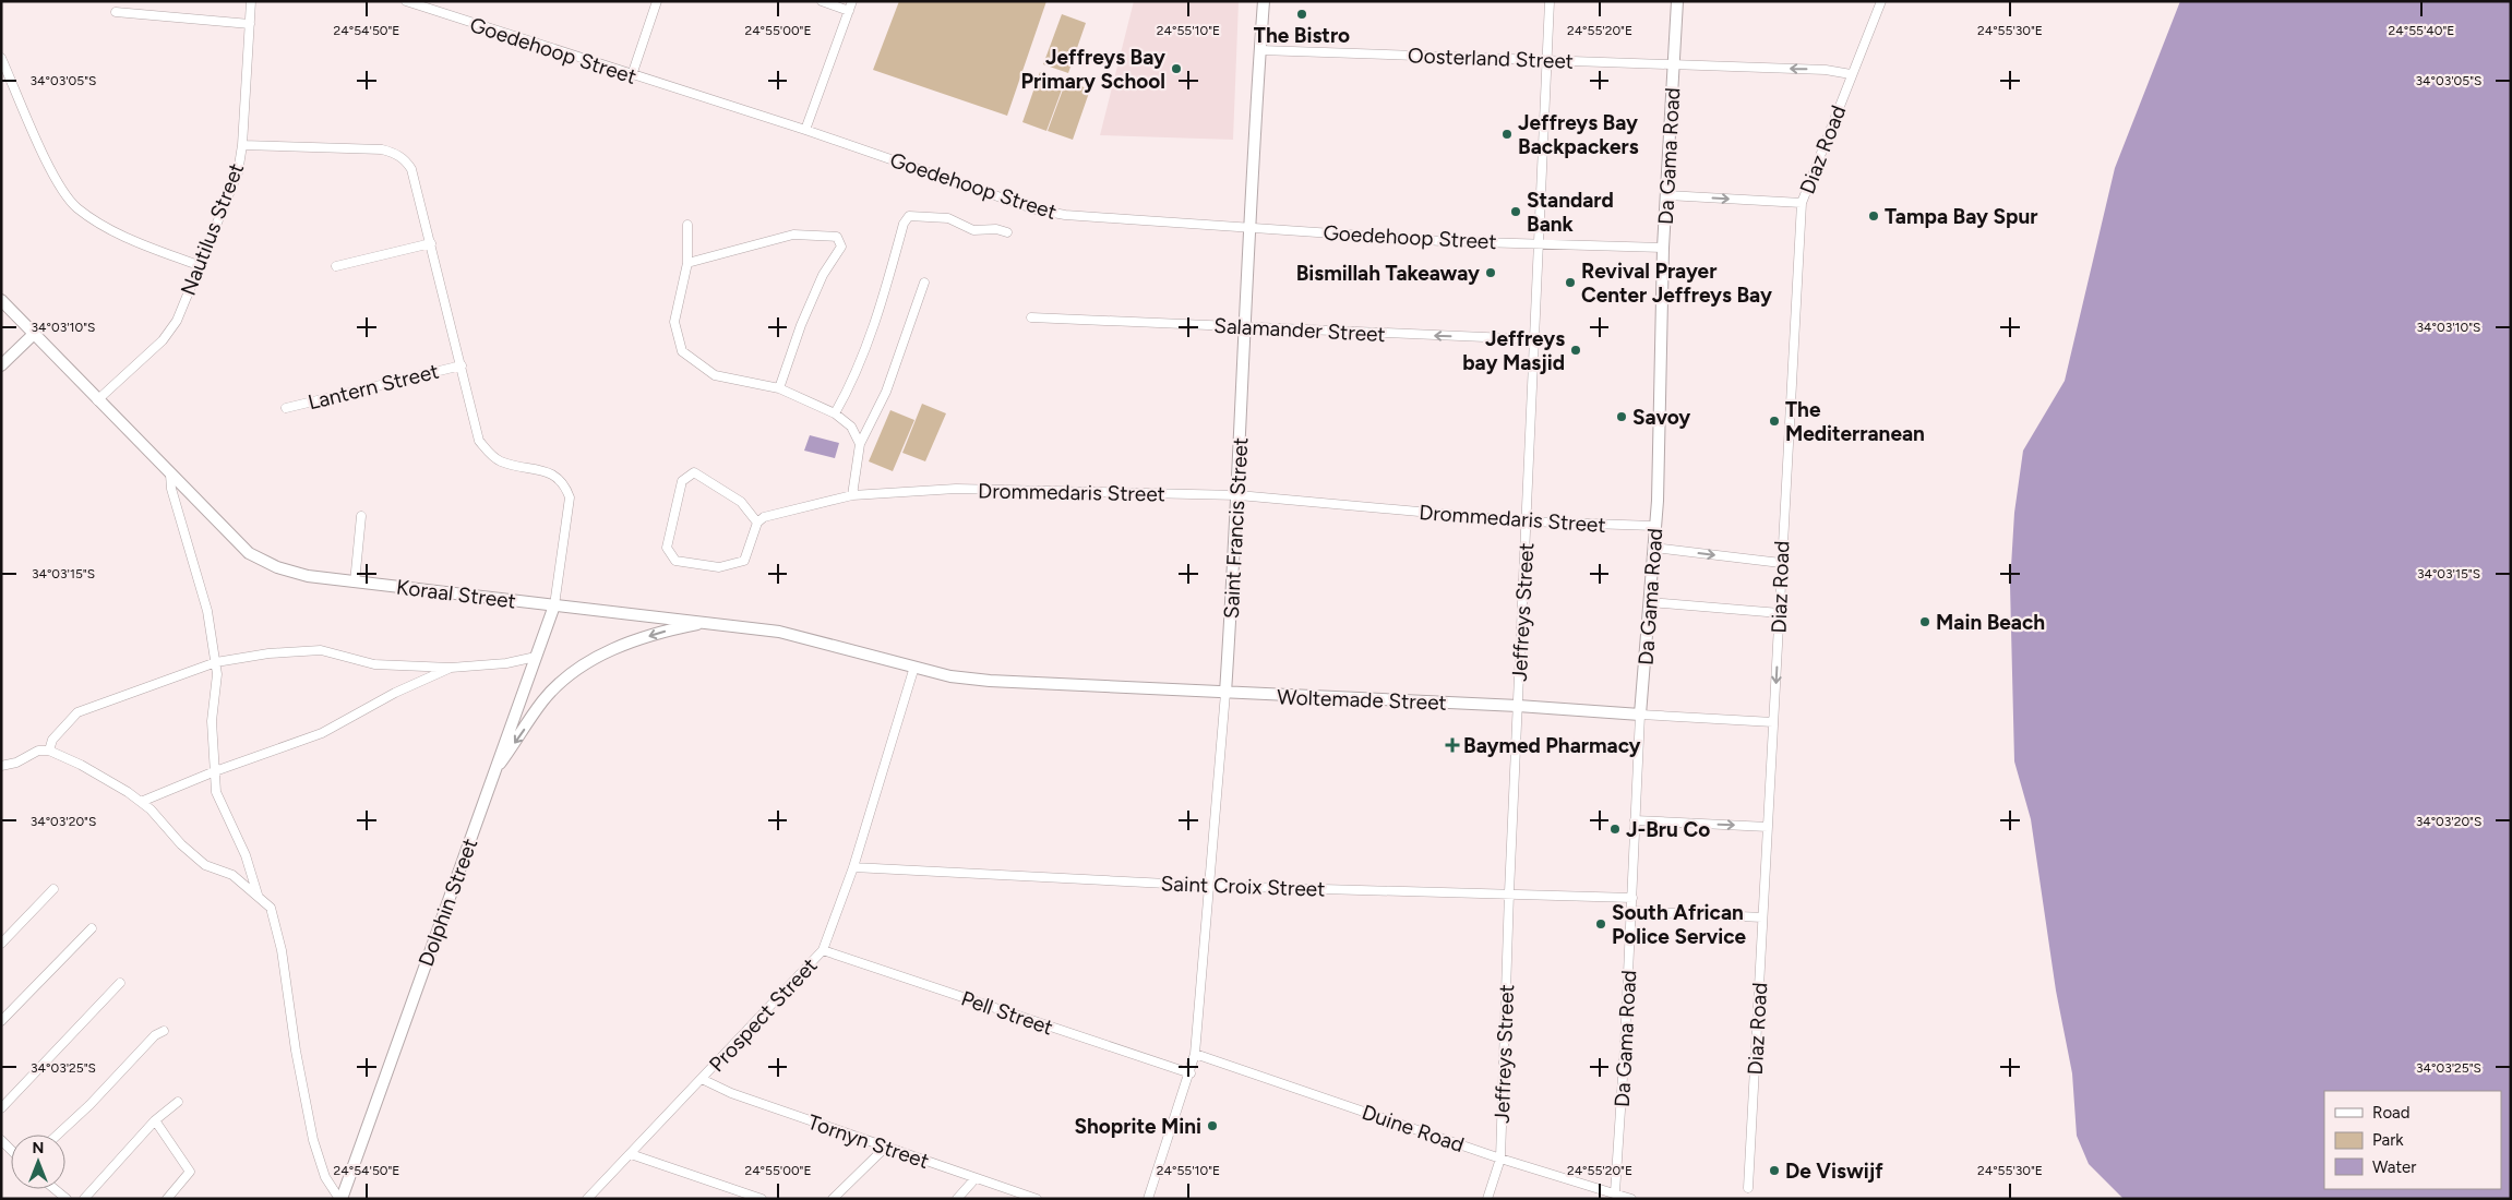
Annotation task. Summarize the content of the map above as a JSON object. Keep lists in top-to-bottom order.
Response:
{
  "streets": {
    "street": [
      "Goedehoop Street",
      "Oosterland Street",
      "Diaz Road",
      "Da Gama Road",
      "Nautilus Street",
      "Salamander Street",
      "Lantern Street",
      "Drommedaris Street",
      "Saint Francis Street",
      "Koraal Street",
      "Jeffreys Street",
      "Woltemade Street",
      "Saint Croix Street",
      "Dolphin Street",
      "Pell Street",
      "Prospect Street",
      "Duine Road",
      "Tornyn Street"
    ]
  },
  "crossings": [
    ["Goedehoop Street", "Da Gama Road"],
    ["Goedehoop Street", "Saint Francis Street"],
    ["Goedehoop Street", "Jeffreys Street"],
    ["Oosterland Street", "Diaz Road"],
    ["Oosterland Street", "Da Gama Road"],
    ["Oosterland Street", "Saint Francis Street"],
    ["Oosterland Street", "Jeffreys Street"],
    ["Diaz Road", "Woltemade Street"],
    ["Da Gama Road", "Drommedaris Street"],
    ["Da Gama Road", "Woltemade Street"],
    ["Da Gama Road", "Saint Croix Street"],
    ["Da Gama Road", "Duine Road"],
    ["Nautilus Street", "Lantern Street"],
    ["Nautilus Street", "Koraal Street"],
    ["Salamander Street", "Saint Francis Street"],
    ["Salamander Street", "Jeffreys Street"],
    ["Lantern Street", "Koraal Street"],
    ["Lantern Street", "Dolphin Street"],
    ["Drommedaris Street", "Saint Francis Street"],
    ["Drommedaris Street", "Jeffreys Street"],
    ["Saint Francis Street", "Woltemade Street"],
    ["Saint Francis Street", "Saint Croix Street"],
    ["Saint Francis Street", "Pell Street"],
    ["Saint Francis Street", "Duine Road"],
    ["Koraal Street", "Woltemade Street"],
    ["Koraal Street", "Dolphin Street"],
    ["Koraal Street", "Prospect Street"],
    ["Jeffreys Street", "Woltemade Street"],
    ["Jeffreys Street", "Saint Croix Street"],
    ["Jeffreys Street", "Duine Road"],
    ["Saint Croix Street", "Prospect Street"],
    ["Pell Street", "Prospect Street"],
    ["Prospect Street", "Tornyn Street"]
  ],
  "one_way": ["Salamander Street"],
  "places": {
    "other": [
      "The Bistro",
      "Jeffreys Bay Primary School",
      "Jeffreys Bay Backpackers",
      "Standard Bank",
      "Tampa Bay Spur",
      "Bismillah Takeaway",
      "Revival Prayer Center Jeffreys Bay",
      "Jeffreys bay Masjid",
      "Savoy",
      "The Mediterranean",
      "Main Beach",
      "J-Bru Co",
      "South African Police Service",
      "Shoprite Mini",
      "De Viswijf"
    ],
    "health": ["Baymed Pharmacy"]
  },
  "legend": ["Road", "Park", "Water"],
  "north": "top",
  "coordinates": [
    "24°54'50\"E",
    "24°55'00\"E",
    "24°55'10\"E",
    "24°55'20\"E",
    "24°55'30\"E",
    "24°55'40\"E",
    "34°03'05\"S",
    "34°03'10\"S",
    "34°03'15\"S",
    "34°03'20\"S",
    "34°03'25\"S"
  ]
}
